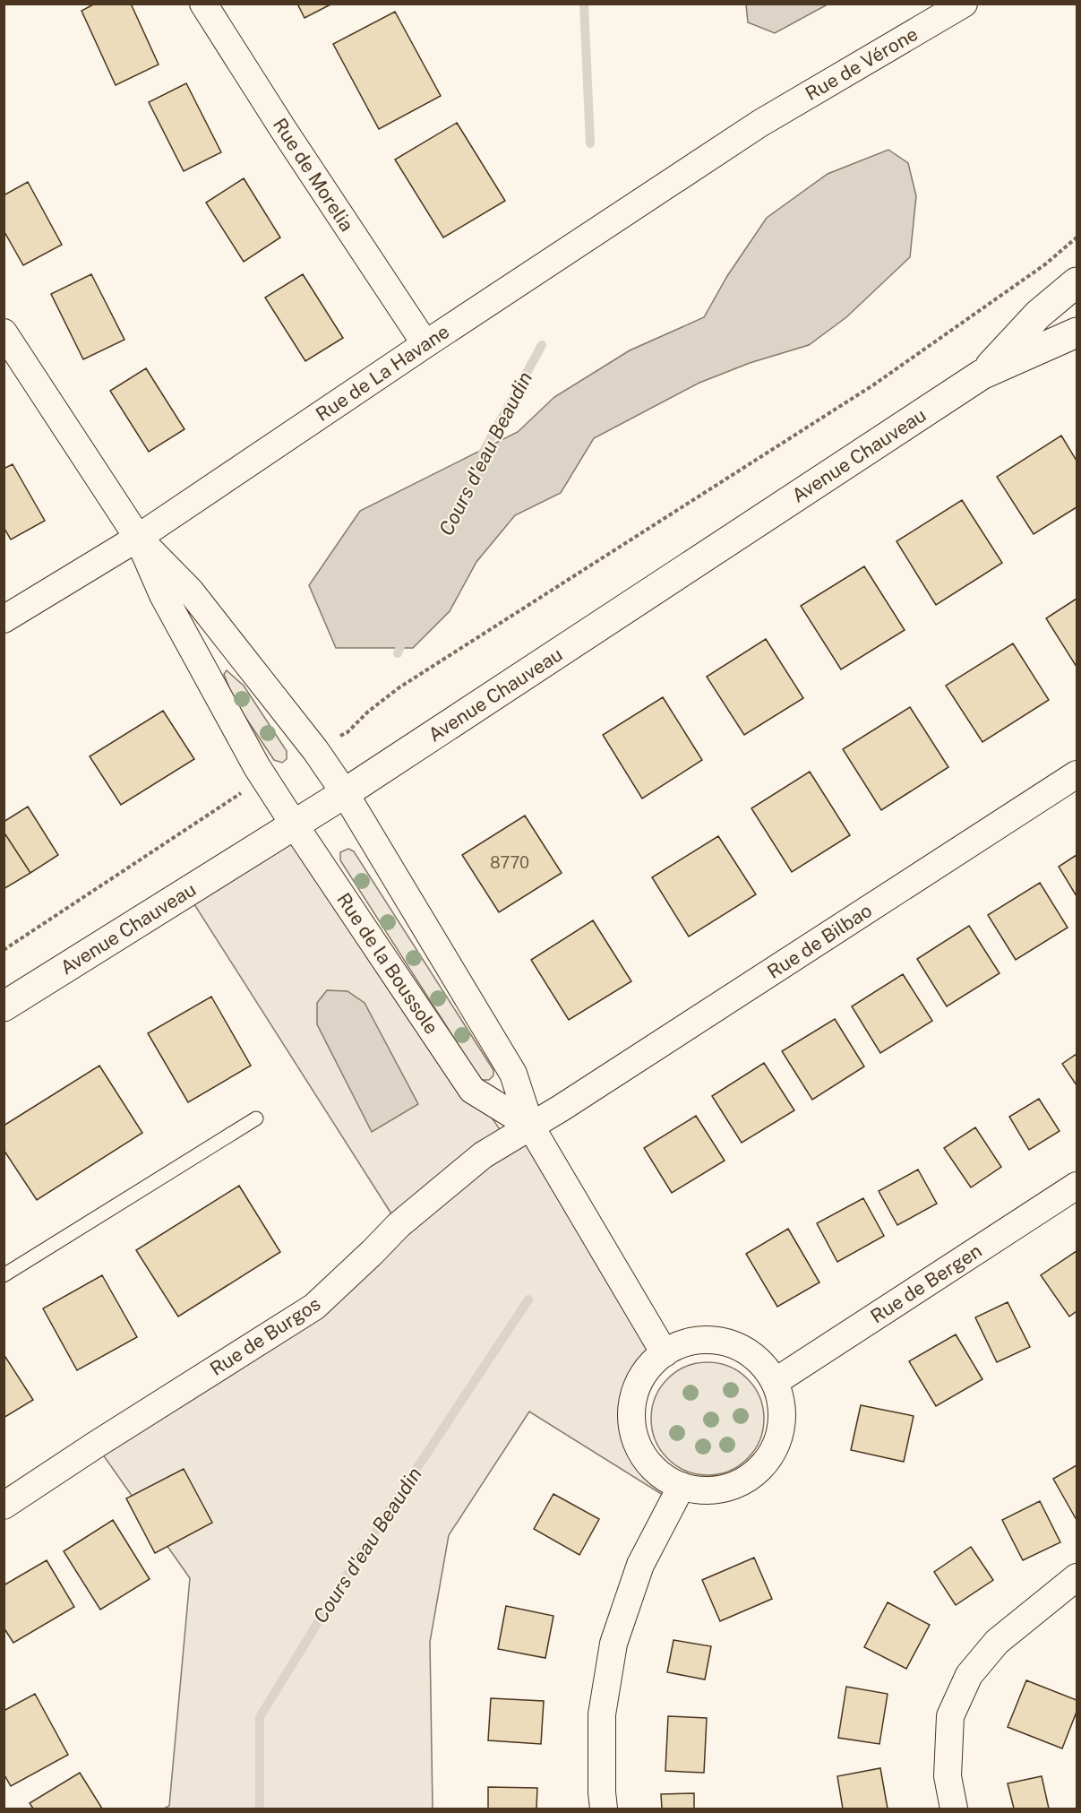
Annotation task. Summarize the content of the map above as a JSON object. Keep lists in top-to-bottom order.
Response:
{
  "streets": {
    "main road": ["Avenue Chauveau"],
    "street": [
      "Rue de Vérone",
      "Rue de Morelia",
      "Rue de La Havane",
      "Rue de Bilbao",
      "Rue de la Boussole",
      "Rue de Bergen",
      "Rue de Burgos"
    ]
  },
  "crossings": [
    ["Rue de Vérone", "Rue de La Havane"],
    ["Rue de Morelia", "Rue de La Havane"],
    ["Rue de La Havane", "Rue de la Boussole"],
    ["Avenue Chauveau", "Rue de la Boussole"],
    ["Rue de Bilbao", "Rue de Burgos"],
    ["Rue de la Boussole", "Rue de Bergen"],
    ["Rue de la Boussole", "Rue de Burgos"]
  ],
  "water": ["Cours d'eau Beaudin"],
  "house_numbers": ["8770"]
}
